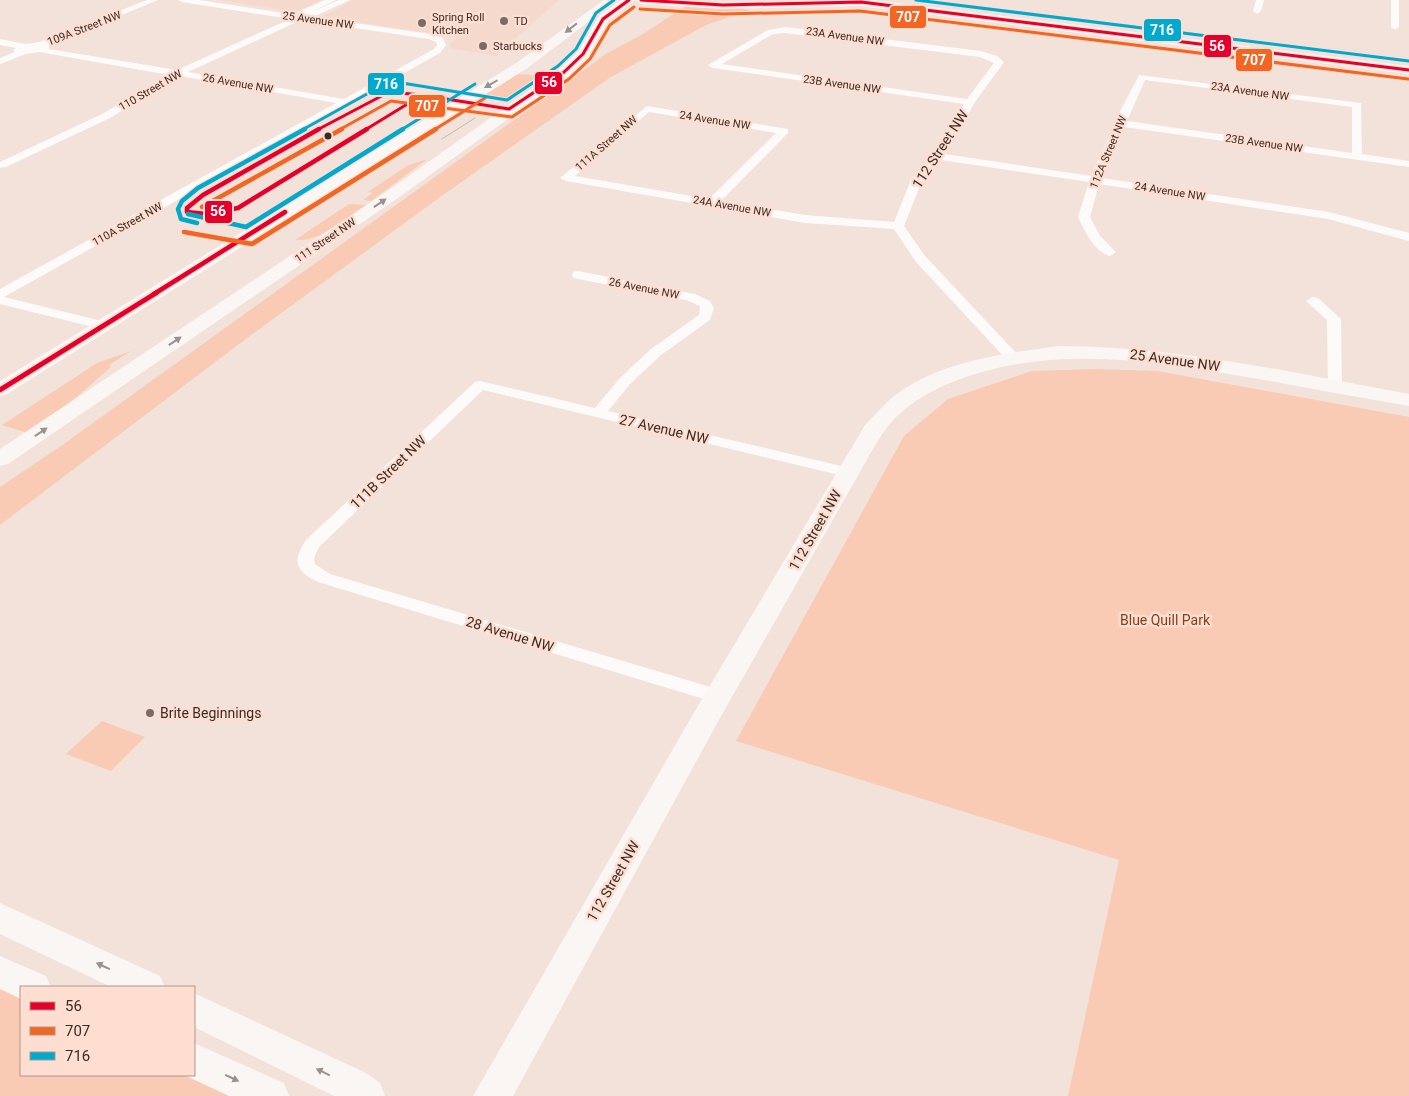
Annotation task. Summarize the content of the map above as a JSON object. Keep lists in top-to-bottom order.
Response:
{
  "streets": {
    "main road": ["25 Avenue NW", "112 Street NW", "111 Street NW"],
    "street": [
      "109A Street NW",
      "23A Avenue NW",
      "26 Avenue NW",
      "23B Avenue NW",
      "110 Street NW",
      "24 Avenue NW",
      "111A Street NW",
      "112A Street NW",
      "24A Avenue NW",
      "110A Street NW",
      "27 Avenue NW",
      "111B Street NW",
      "28 Avenue NW"
    ]
  },
  "crossings": [
    ["25 Avenue NW", "110 Street NW"],
    ["25 Avenue NW", "112 Street NW"],
    ["25 Avenue NW", "110A Street NW"],
    ["109A Street NW", "26 Avenue NW"],
    ["23A Avenue NW", "23B Avenue NW"],
    ["23A Avenue NW", "112 Street NW"],
    ["23A Avenue NW", "112A Street NW"],
    ["26 Avenue NW", "110 Street NW"],
    ["26 Avenue NW", "110A Street NW"],
    ["26 Avenue NW", "27 Avenue NW"],
    ["23B Avenue NW", "112 Street NW"],
    ["23B Avenue NW", "112A Street NW"],
    ["24 Avenue NW", "111A Street NW"],
    ["24 Avenue NW", "112 Street NW"],
    ["24 Avenue NW", "112A Street NW"],
    ["24 Avenue NW", "24A Avenue NW"],
    ["111A Street NW", "24A Avenue NW"],
    ["112 Street NW", "24A Avenue NW"],
    ["112 Street NW", "27 Avenue NW"],
    ["112 Street NW", "28 Avenue NW"],
    ["27 Avenue NW", "111B Street NW"],
    ["111B Street NW", "28 Avenue NW"]
  ],
  "parks": ["Blue Quill Park"],
  "places": [
    "TD",
    "Spring Roll Kitchen",
    "Starbucks",
    "Brite Beginnings"
  ],
  "lines": ["transit line 56", "transit line 716", "transit line 707"],
  "legend": ["56", "707", "716"]
}
